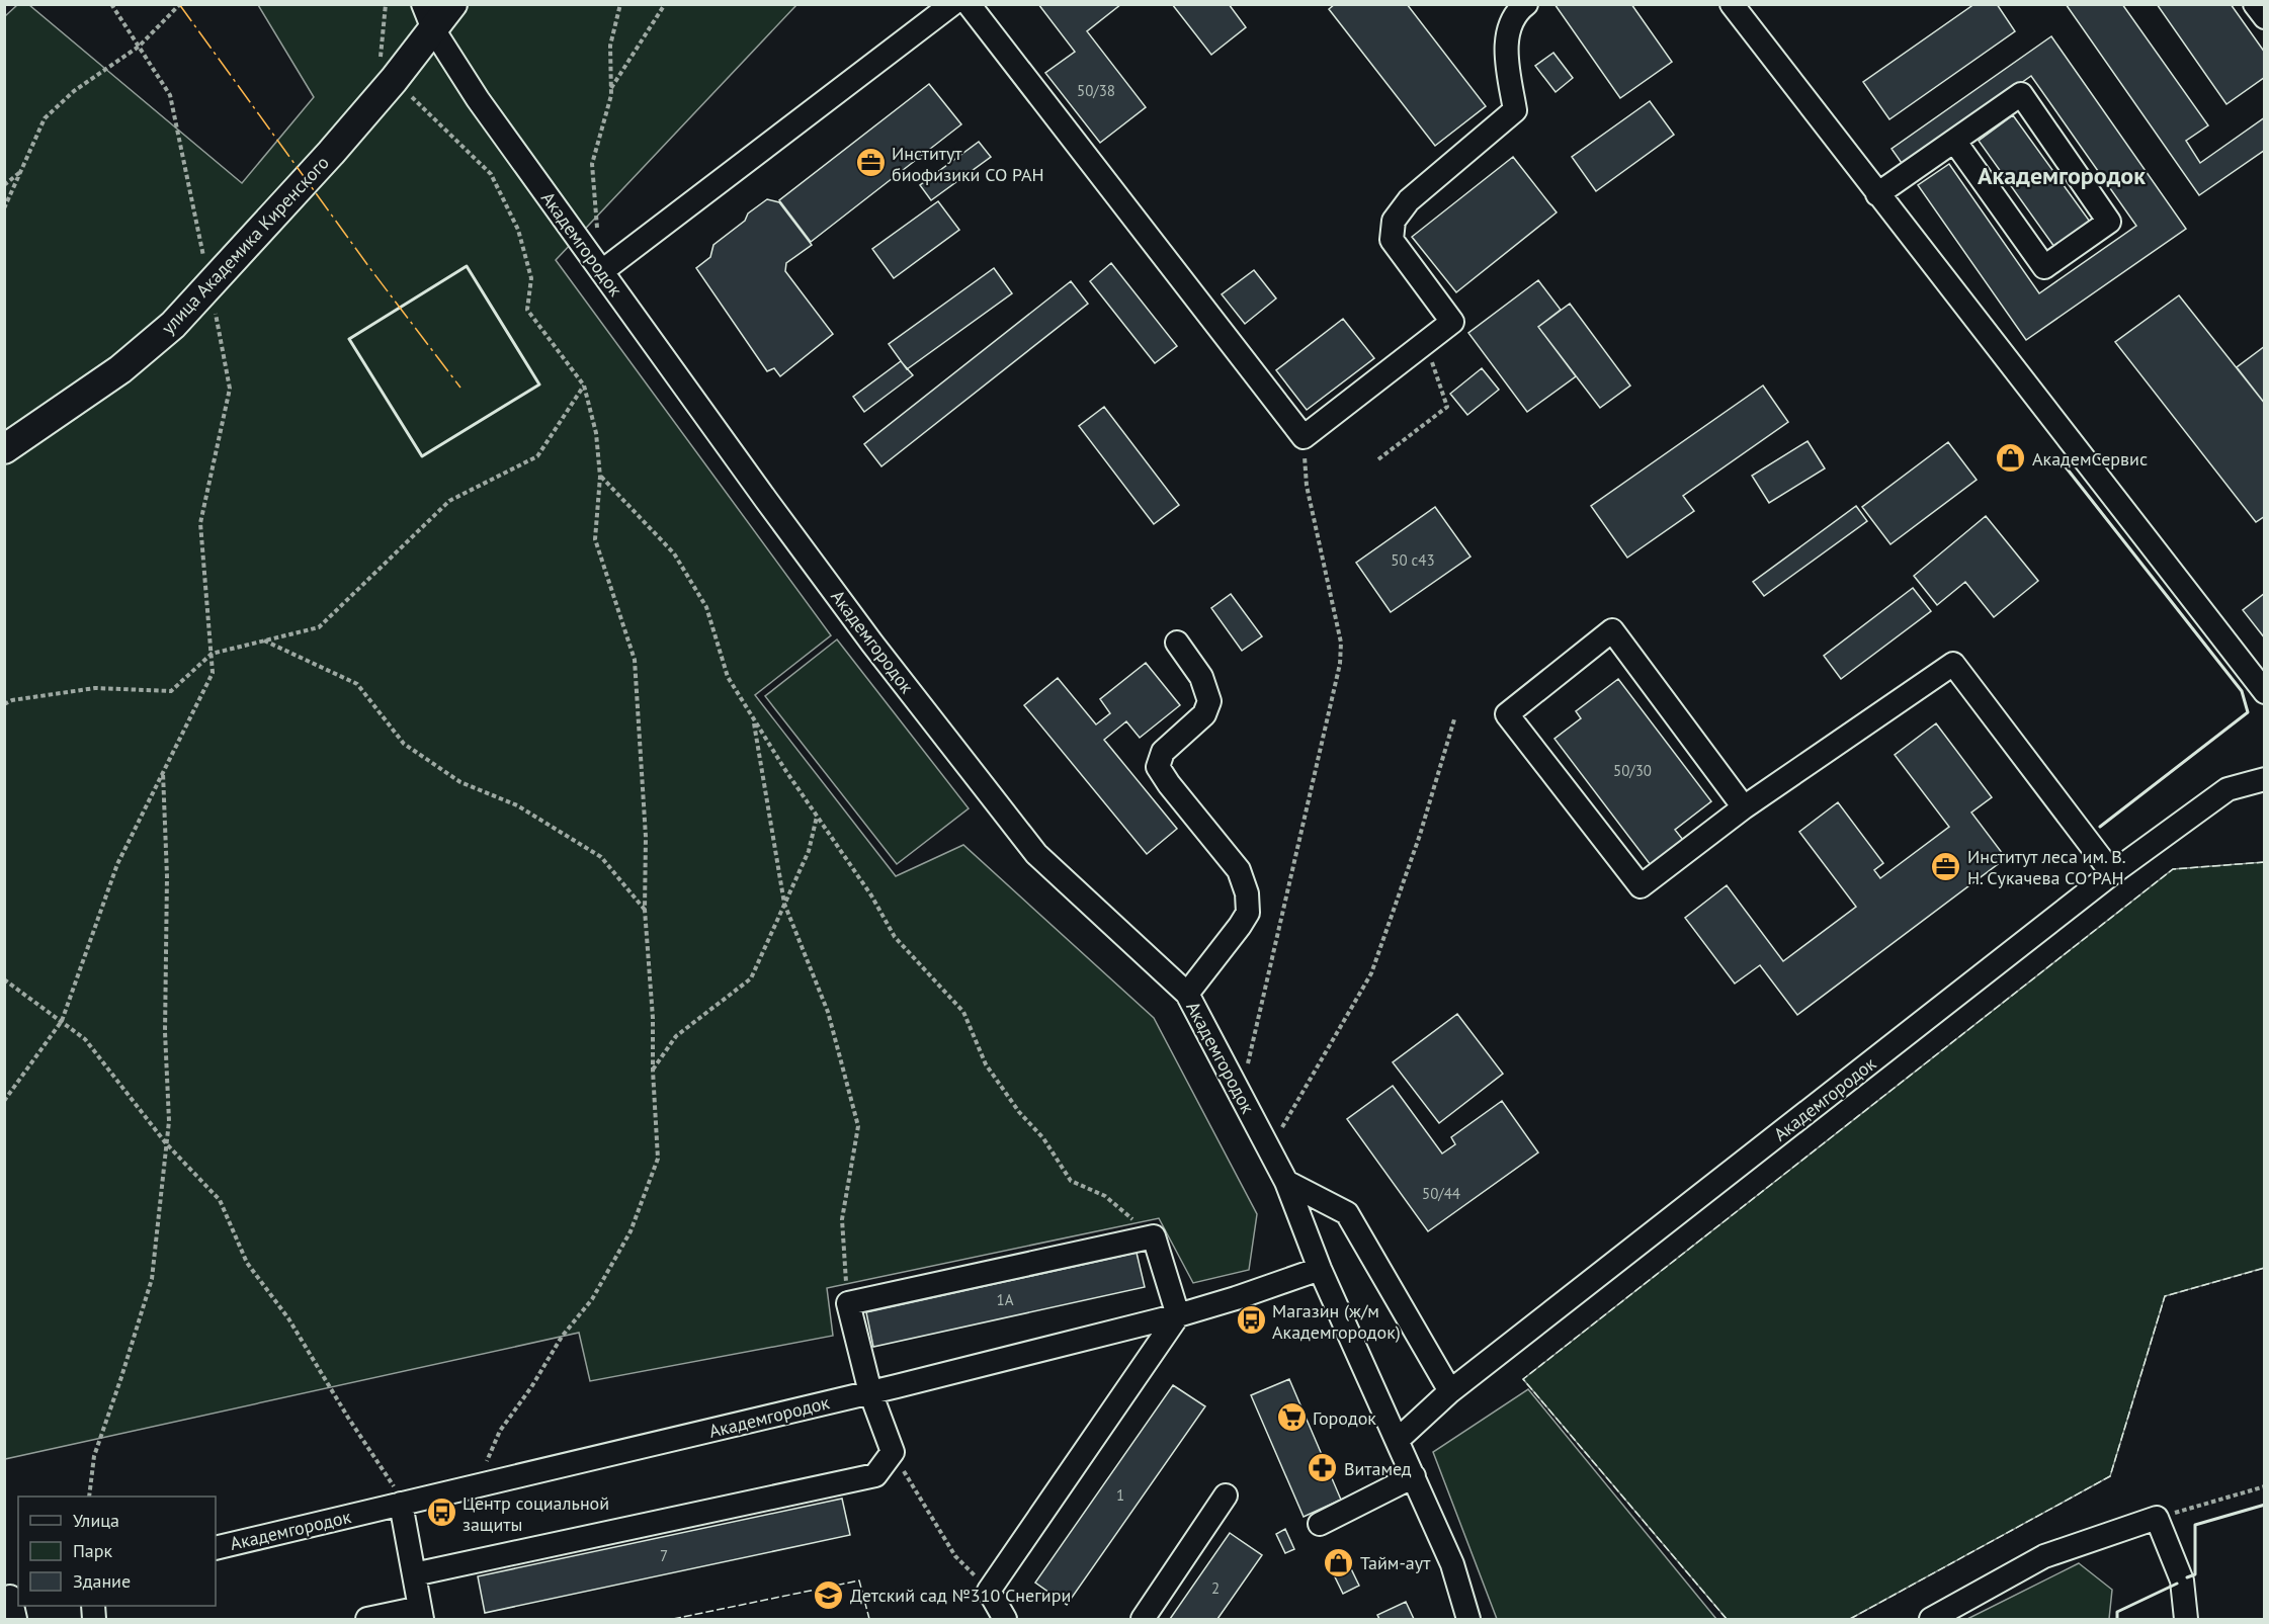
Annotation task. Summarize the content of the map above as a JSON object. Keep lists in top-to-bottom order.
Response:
{
  "streets": {
    "main road": ["улица Академика Киренского"],
    "street": ["Академгородок"]
  },
  "crossings": [
    ["Академгородок", "улица Академика Киренского"]
  ],
  "districts": ["Академгородок"],
  "places": {
    "office": ["Институт биофизики СО РАН", "Институт леса им. В. Н. Сукачева СО РАН"],
    "shop": ["АкадемСервис", "Тайм-аут"],
    "bus stop": ["Магазин (ж/м Академгородок)", "Центр социальной защиты"],
    "supermarket": ["Городок"],
    "pharmacy": ["Витамед"],
    "school or university": ["Детский сад №310 Снегири"]
  },
  "house_numbers": [
    "50/38",
    "50 с43",
    "50/30",
    "50/44",
    "1А",
    "1",
    "7",
    "2"
  ],
  "legend": ["Улица", "Парк", "Здание"]
}
